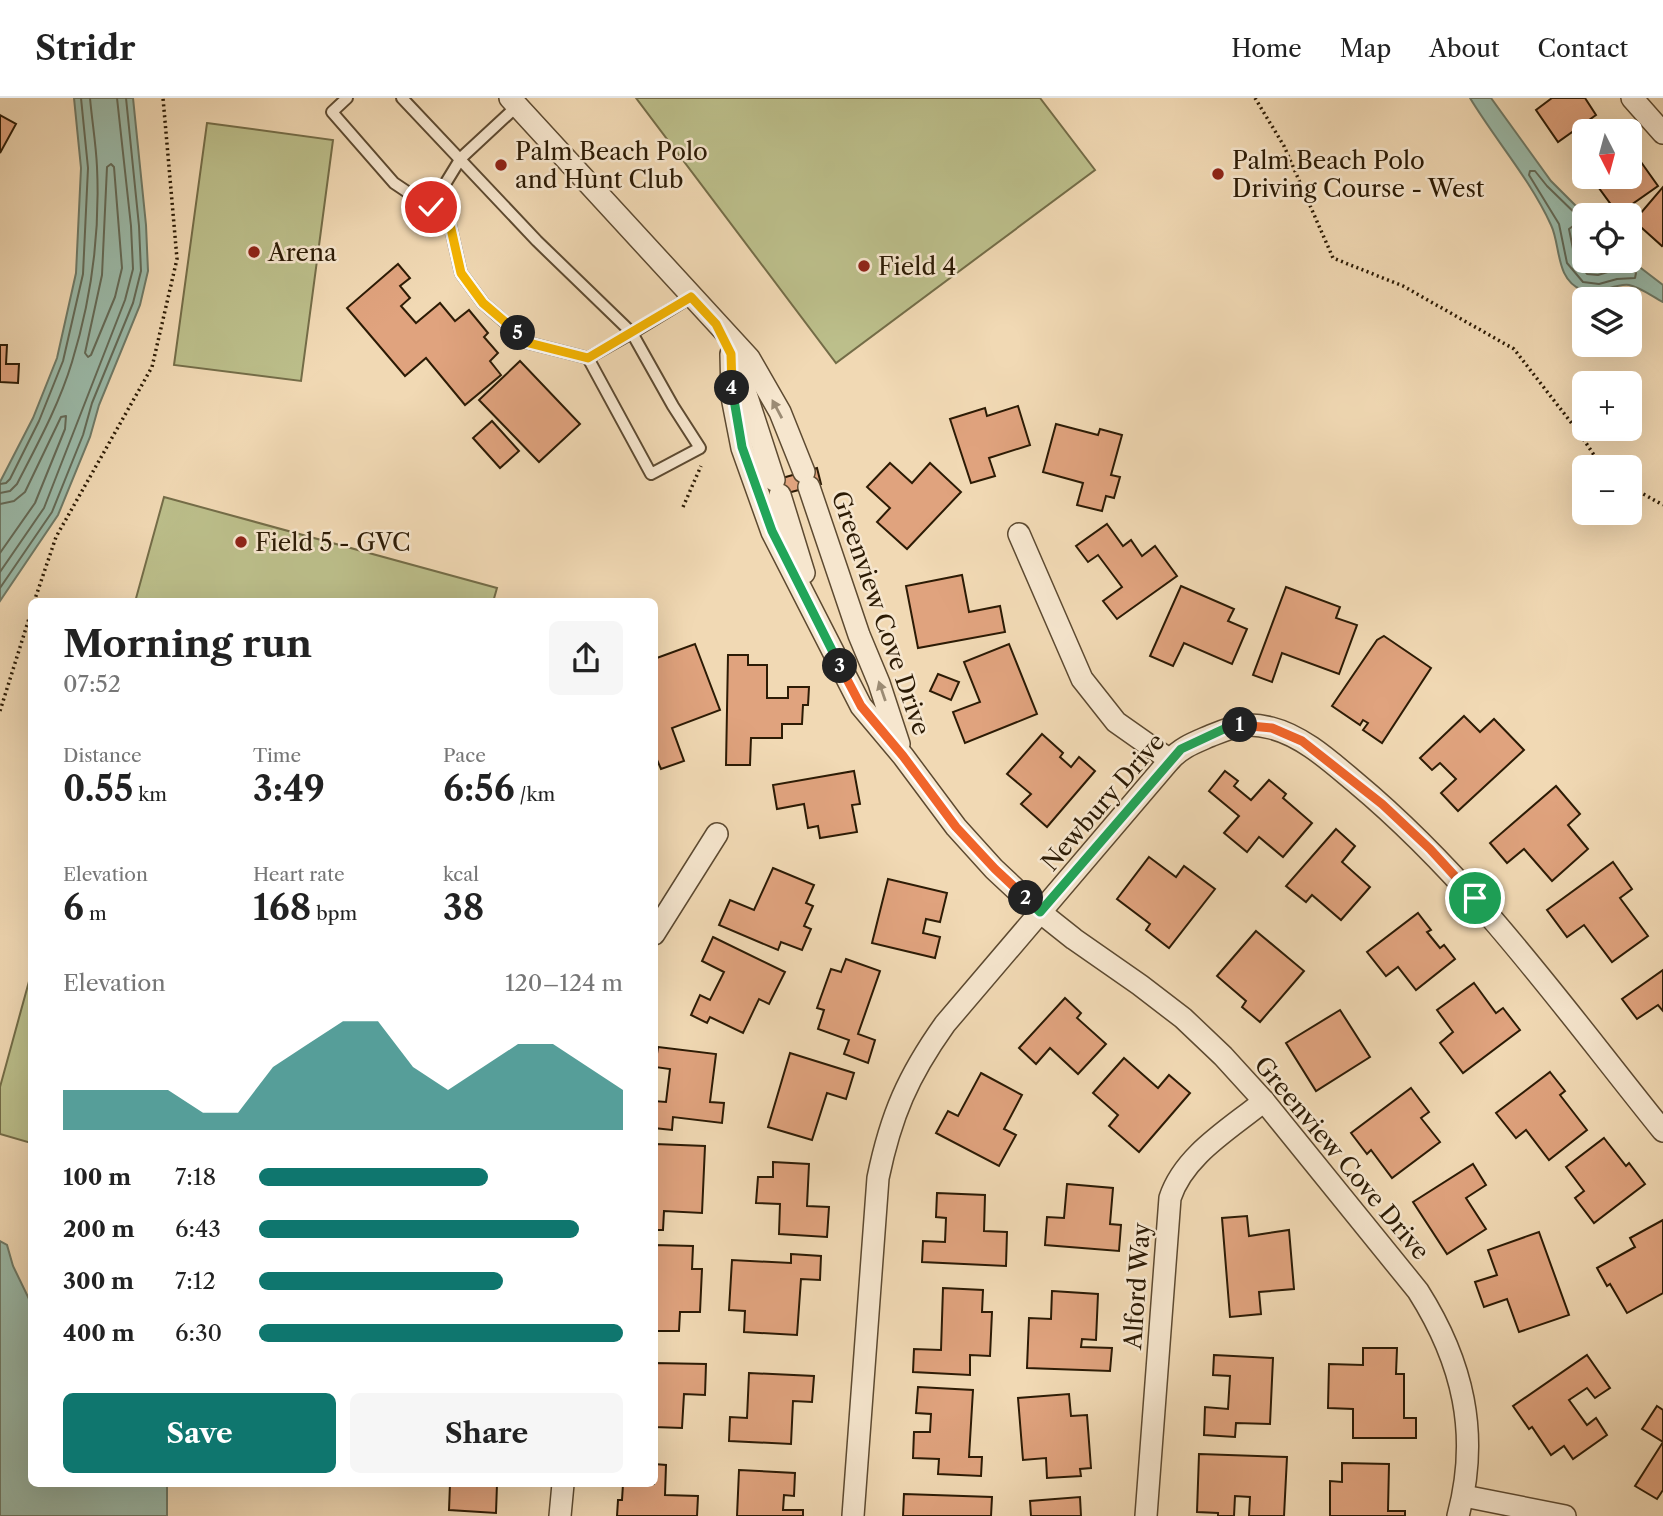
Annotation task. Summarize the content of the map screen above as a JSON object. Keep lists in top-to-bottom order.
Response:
{
  "streets": {
    "street": ["Greenview Cove Drive", "Newbury Drive", "Alford Way"]
  },
  "crossings": [
    ["Greenview Cove Drive", "Newbury Drive"],
    ["Greenview Cove Drive", "Alford Way"]
  ],
  "places": [
    "Palm Beach Polo and Hunt Club",
    "Palm Beach Polo Driving Course - West",
    "Arena",
    "Field 4",
    "Field 5 - GVC"
  ],
  "north": "bottom",
  "page": {
    "header": "Stridr",
    "nav": [
      "Home",
      "Map",
      "About",
      "Contact"
    ],
    "map_buttons": ["+", "−"],
    "pins": [
      "5",
      "4",
      "3",
      "1",
      "2"
    ],
    "heading": ["Morning run", "07:52"],
    "stats": [
      ["Distance", "0.55 km"],
      ["Time", "3:49"],
      ["Pace", "6:56 /km"],
      ["Elevation", "6 m"],
      ["Heart rate", "168 bpm"],
      ["kcal", "38"]
    ],
    "chart": ["Elevation", "120–124 m"],
    "list": [
      {
        "name": "100 m",
        "note": "7:18"
      },
      {
        "name": "200 m",
        "note": "6:43"
      },
      {
        "name": "300 m",
        "note": "7:12"
      },
      {
        "name": "400 m",
        "note": "6:30"
      }
    ],
    "buttons": ["Save", "Share"]
  }
}
